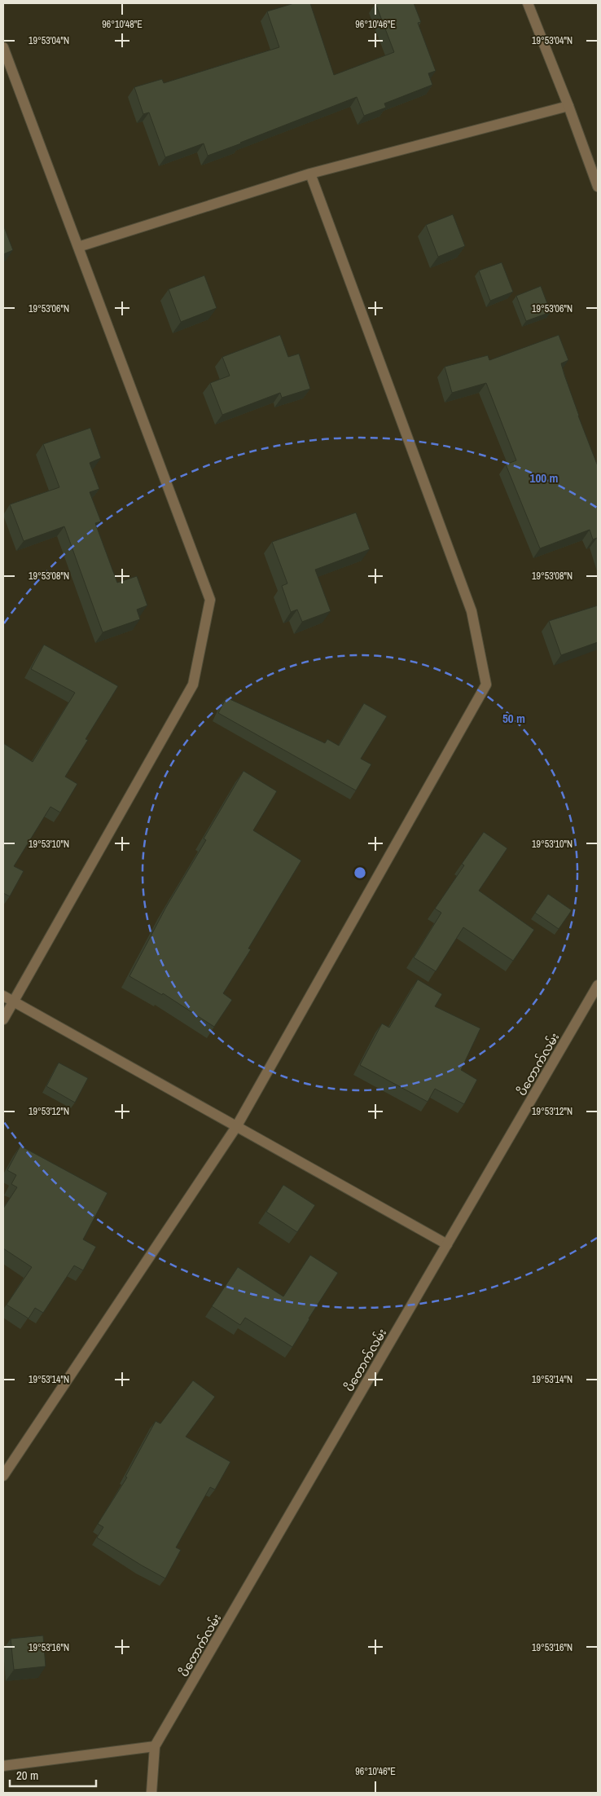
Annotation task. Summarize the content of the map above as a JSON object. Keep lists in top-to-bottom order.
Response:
{
  "streets": {
    "street": ["ပိတောက်လမ်း"]
  },
  "scale_bar": "20 m",
  "coordinates": [
    "96°10'48\"E",
    "96°10'46\"E",
    "19°53'04\"N",
    "19°53'06\"N",
    "19°53'08\"N",
    "19°53'10\"N",
    "19°53'12\"N",
    "19°53'14\"N",
    "19°53'16\"N"
  ],
  "rings": ["100 m", "50 m"]
}
